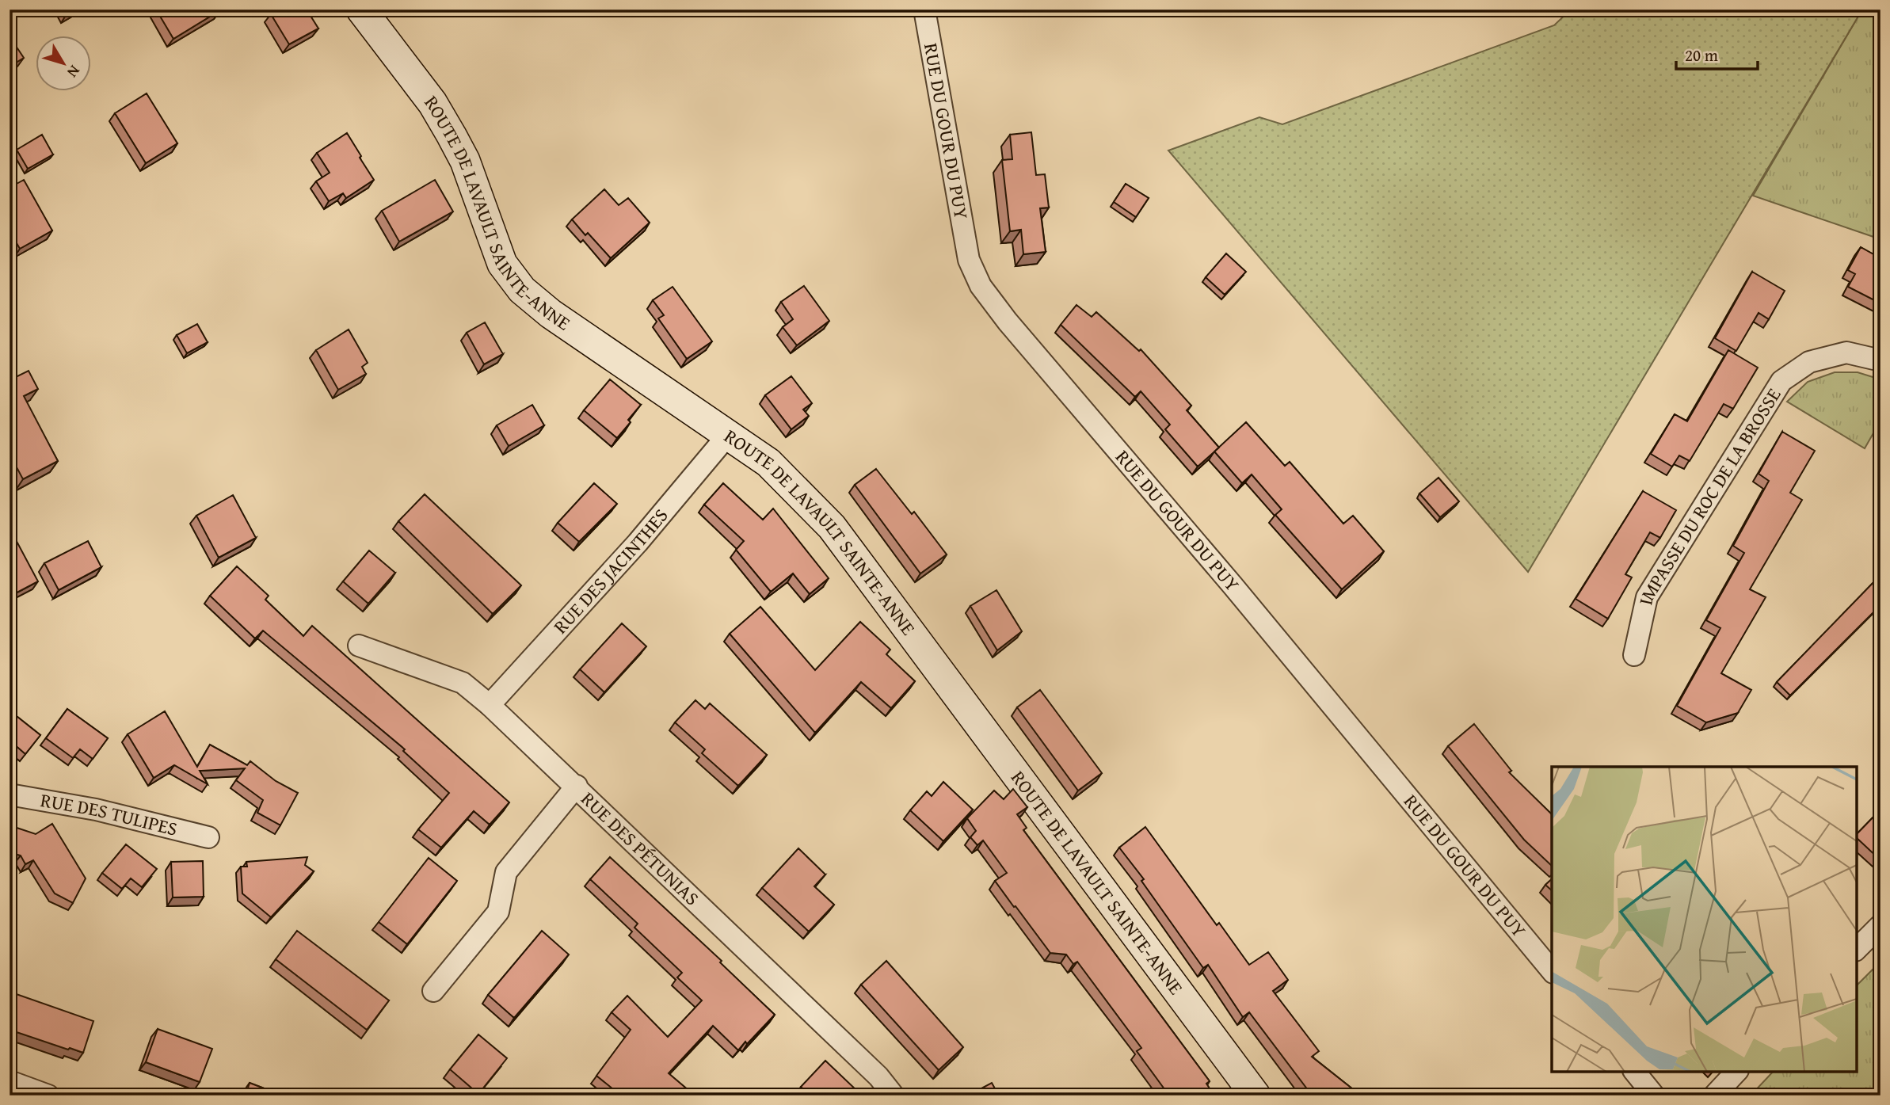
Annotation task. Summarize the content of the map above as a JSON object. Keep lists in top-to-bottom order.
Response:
{
  "streets": {
    "street": [
      "RUE DU GOUR DU PUY",
      "ROUTE DE LAVAULT SAINTE-ANNE",
      "IMPASSE DU ROC DE LA BROSSE",
      "RUE DES JACINTHES",
      "RUE DES TULIPES",
      "RUE DES PÉTUNIAS"
    ]
  },
  "crossings": [
    ["ROUTE DE LAVAULT SAINTE-ANNE", "RUE DES JACINTHES"],
    ["RUE DES JACINTHES", "RUE DES PÉTUNIAS"]
  ],
  "scale_bar": "20 m",
  "north": "bottom right"
}
